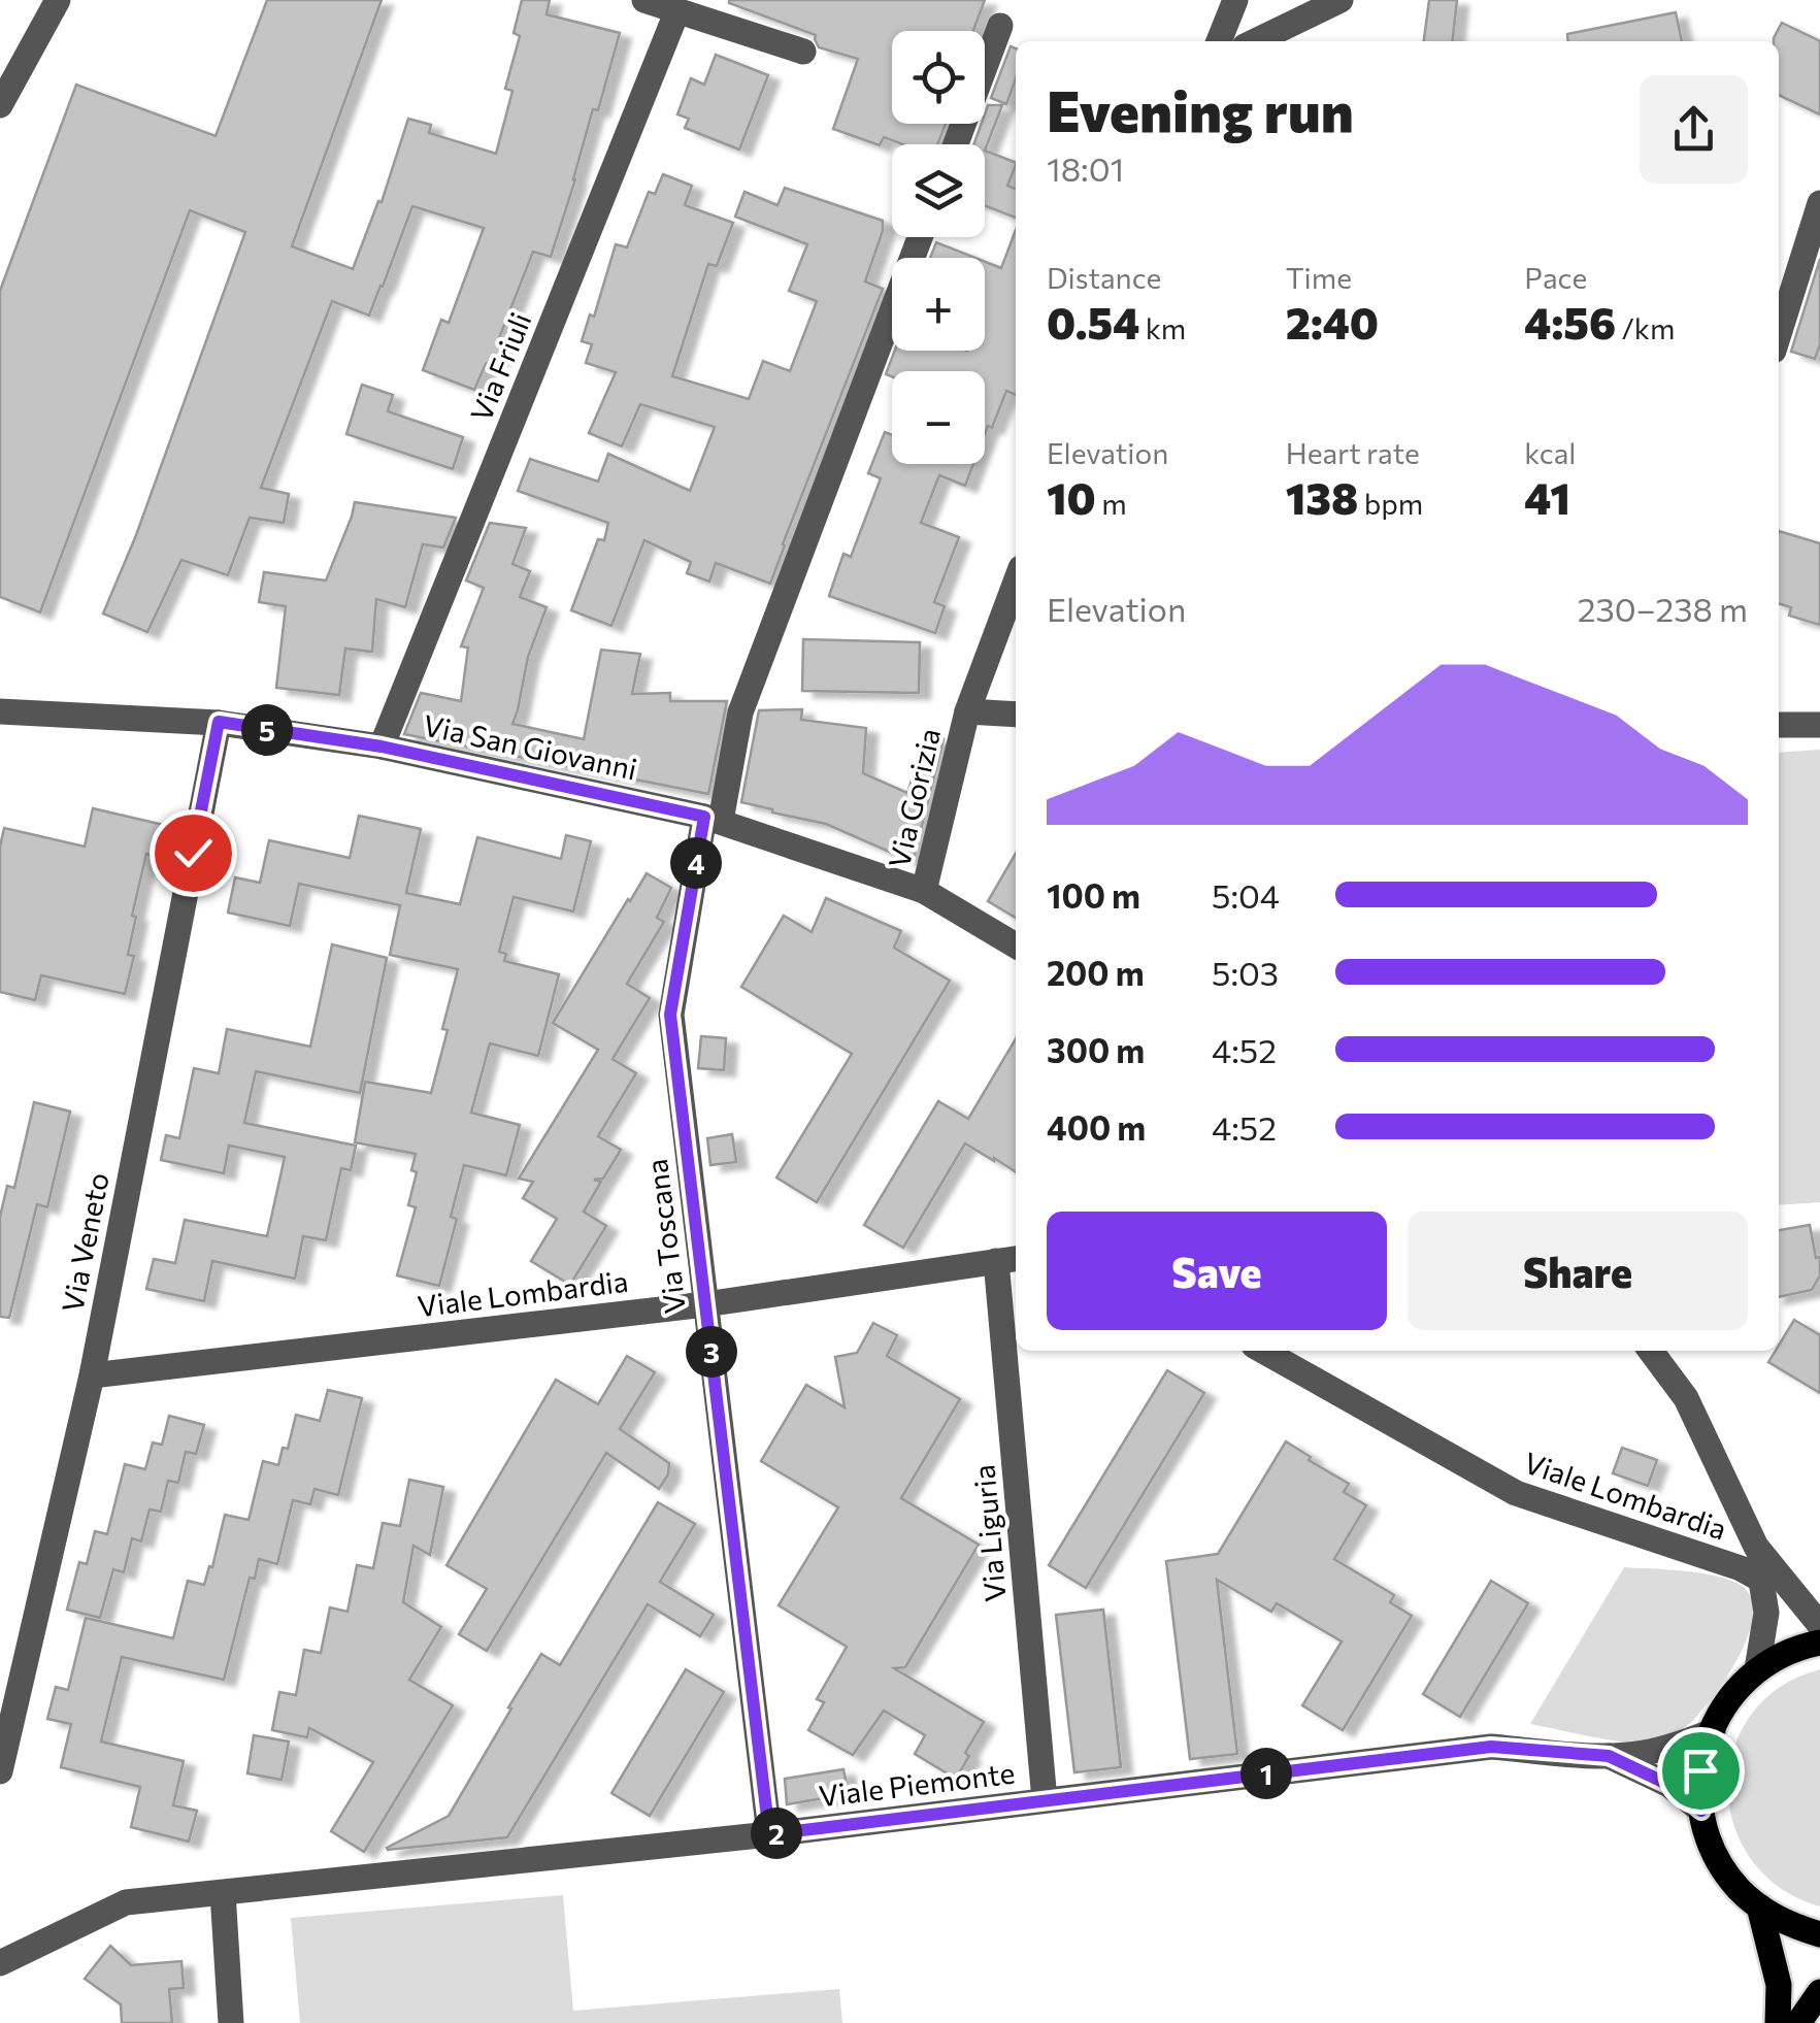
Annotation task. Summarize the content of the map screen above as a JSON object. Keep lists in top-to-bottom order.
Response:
{
  "streets": {
    "street": [
      "Via Friuli",
      "Via San Giovanni",
      "Via Gorizia",
      "Via Toscana",
      "Via Veneto",
      "Viale Lombardia",
      "Via Liguria",
      "Viale Piemonte"
    ]
  },
  "crossings": [
    ["Via Friuli", "Via San Giovanni"],
    ["Via San Giovanni", "Via Gorizia"],
    ["Via San Giovanni", "Via Toscana"],
    ["Via San Giovanni", "Via Veneto"],
    ["Via Toscana", "Viale Lombardia"],
    ["Via Toscana", "Viale Piemonte"],
    ["Via Veneto", "Viale Lombardia"],
    ["Viale Lombardia", "Via Liguria"],
    ["Via Liguria", "Viale Piemonte"]
  ],
  "page": {
    "map_buttons": ["+", "−"],
    "heading": ["Evening run", "18:01"],
    "stats": [
      ["Distance", "0.54 km"],
      ["Time", "2:40"],
      ["Pace", "4:56 /km"],
      ["Elevation", "10 m"],
      ["Heart rate", "138 bpm"],
      ["kcal", "41"]
    ],
    "chart": ["Elevation", "230–238 m"],
    "pins": [
      "5",
      "4",
      "3",
      "1",
      "2"
    ],
    "list": [
      {
        "name": "100 m",
        "note": "5:04"
      },
      {
        "name": "200 m",
        "note": "5:03"
      },
      {
        "name": "300 m",
        "note": "4:52"
      },
      {
        "name": "400 m",
        "note": "4:52"
      }
    ],
    "buttons": ["Save", "Share"]
  }
}
